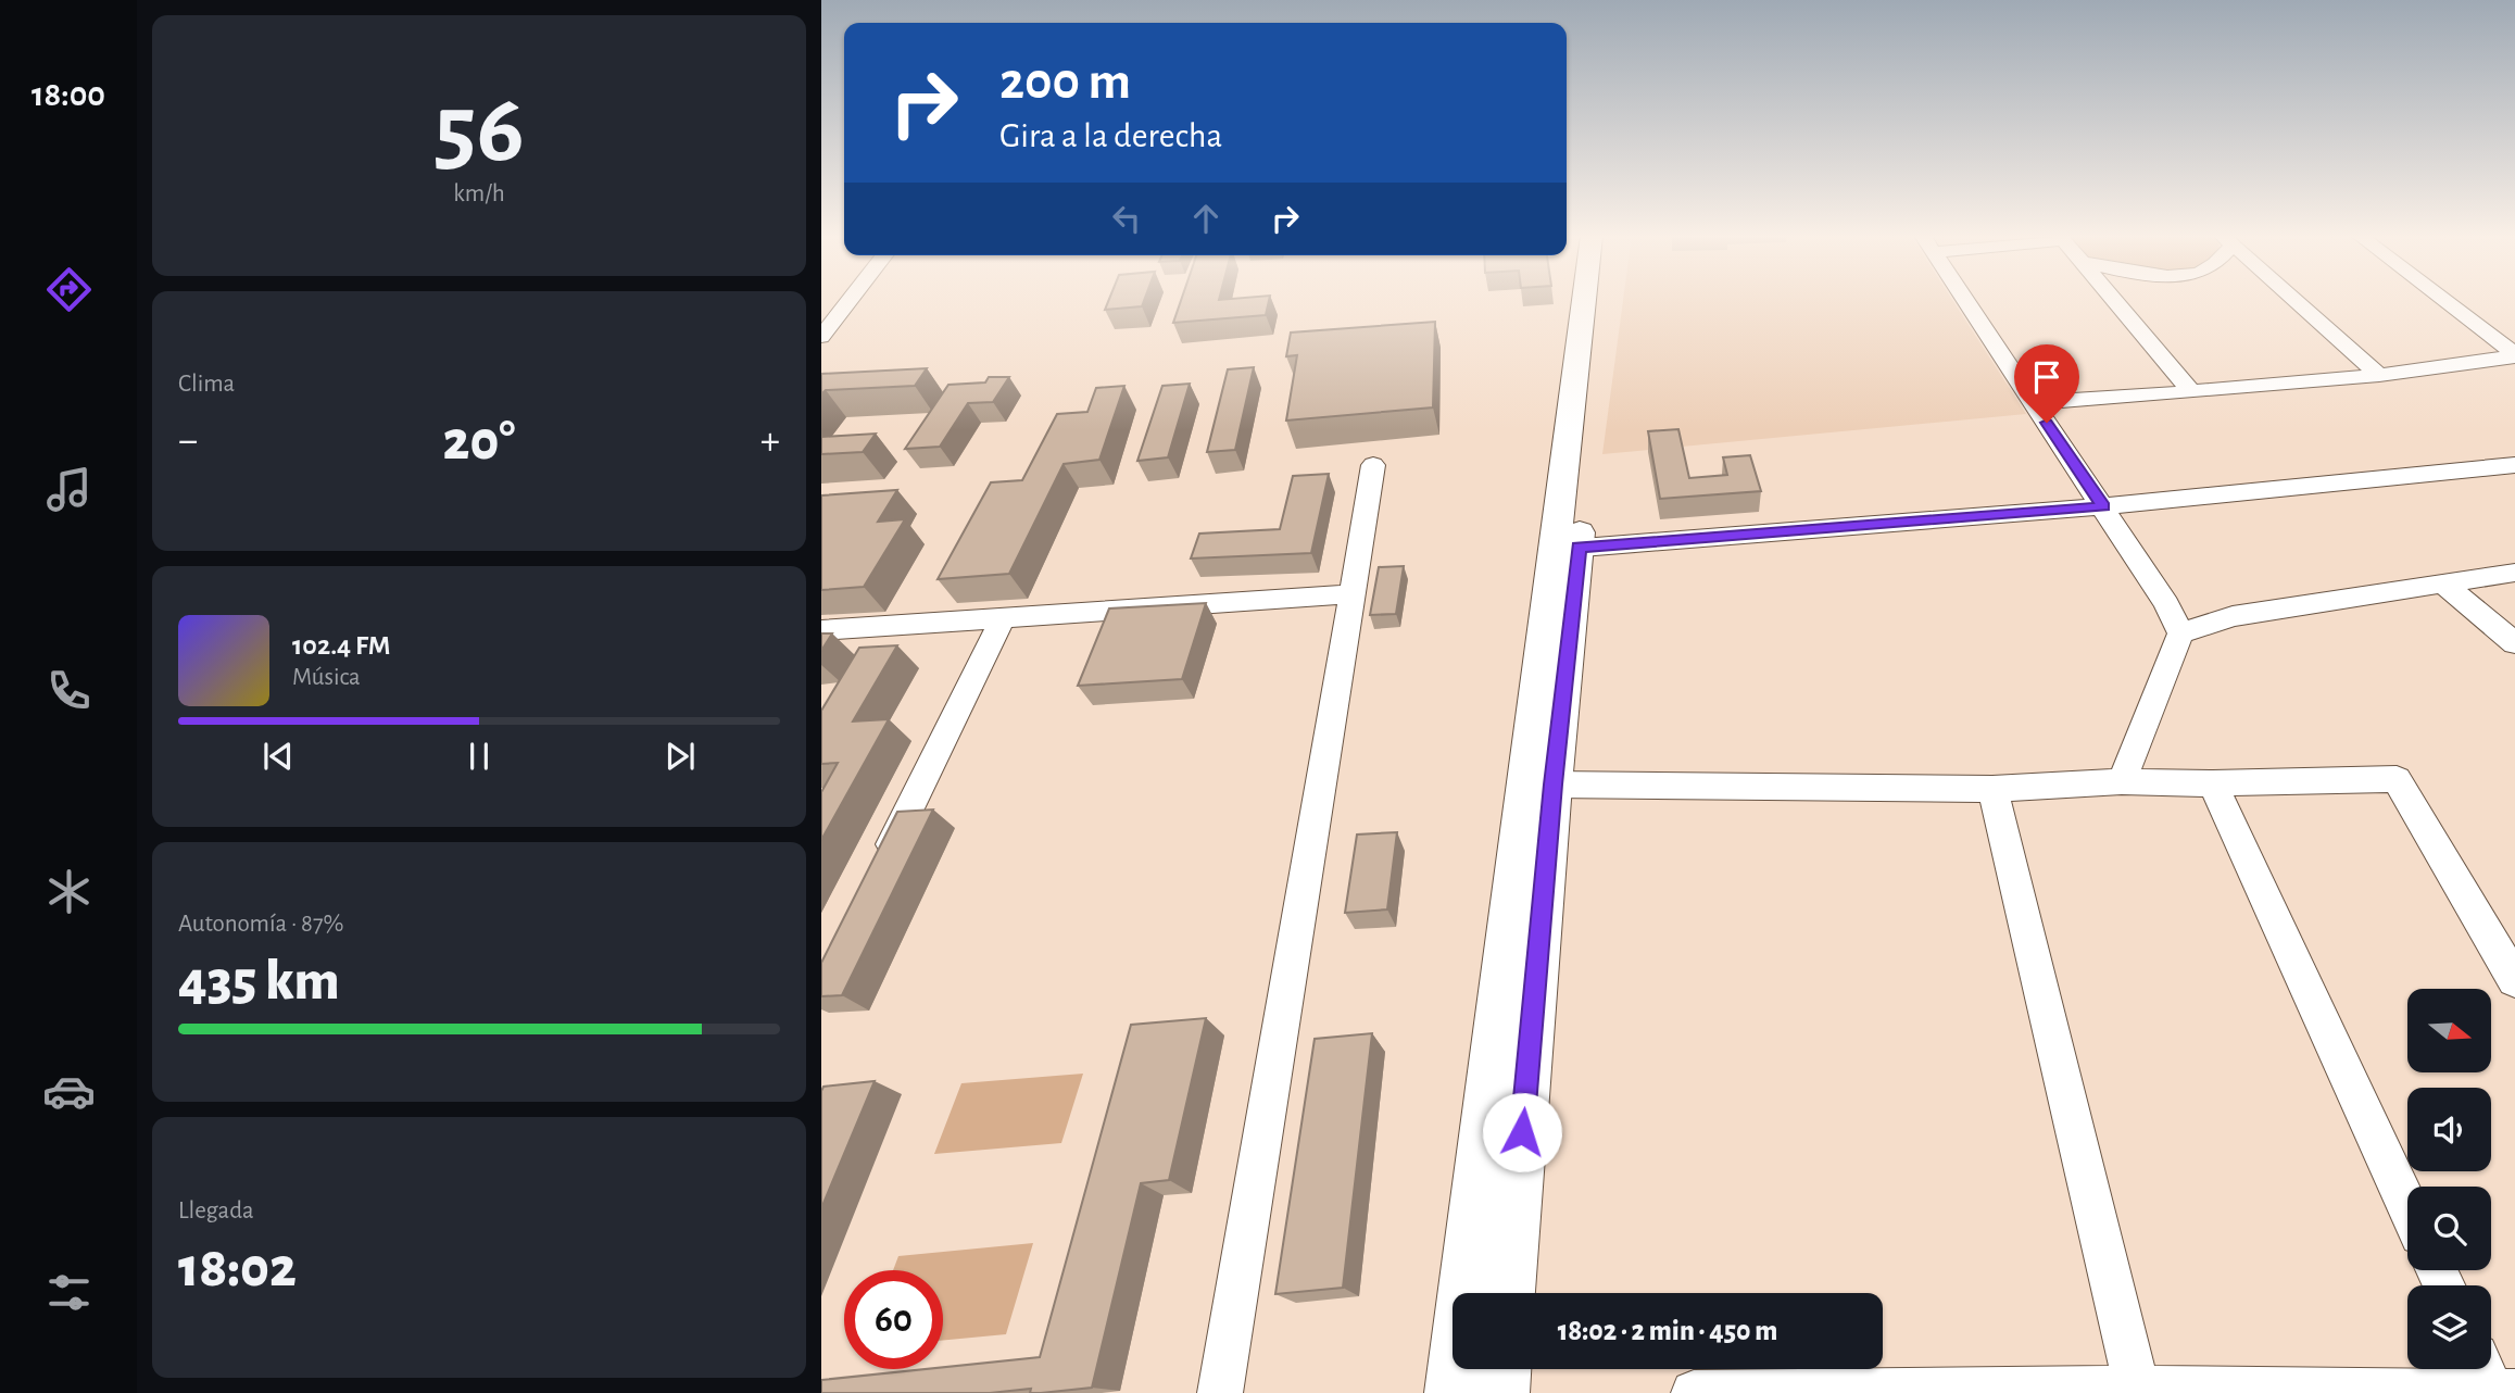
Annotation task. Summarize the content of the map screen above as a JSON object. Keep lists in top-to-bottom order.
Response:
{
  "north": "right",
  "page": {
    "tabs": "18:00",
    "tile": [
      ["56", "km/h"],
      "Clima",
      ["Autonomía · 87%", "435 km"],
      ["Llegada", "18:02"]
    ],
    "turn": ["200 m", "Gira a la derecha"],
    "heat": ["−", "20°", "+"],
    "song": ["102.4 FM", "Música"],
    "limit": "60",
    "trip": "18:02 · 2 min · 450 m"
  }
}
